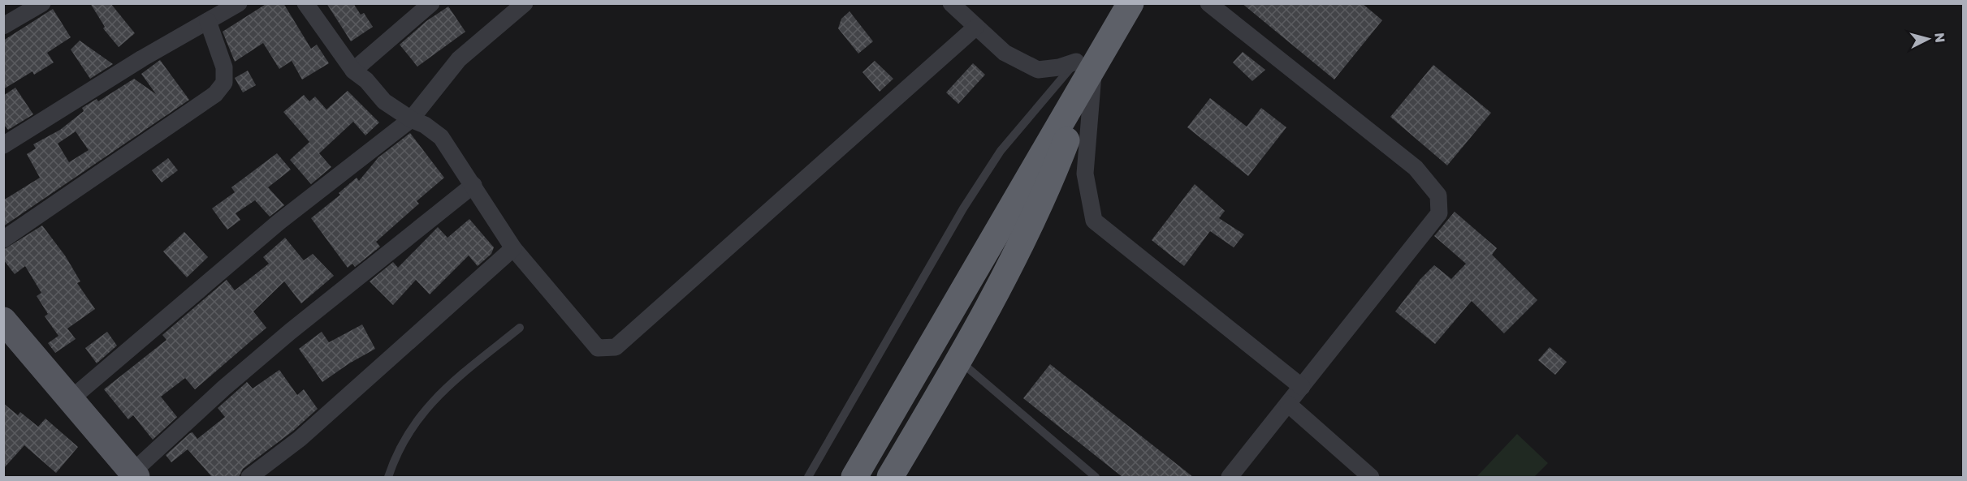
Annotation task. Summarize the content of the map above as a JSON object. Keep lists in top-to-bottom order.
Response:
{
  "north": "right"
}
